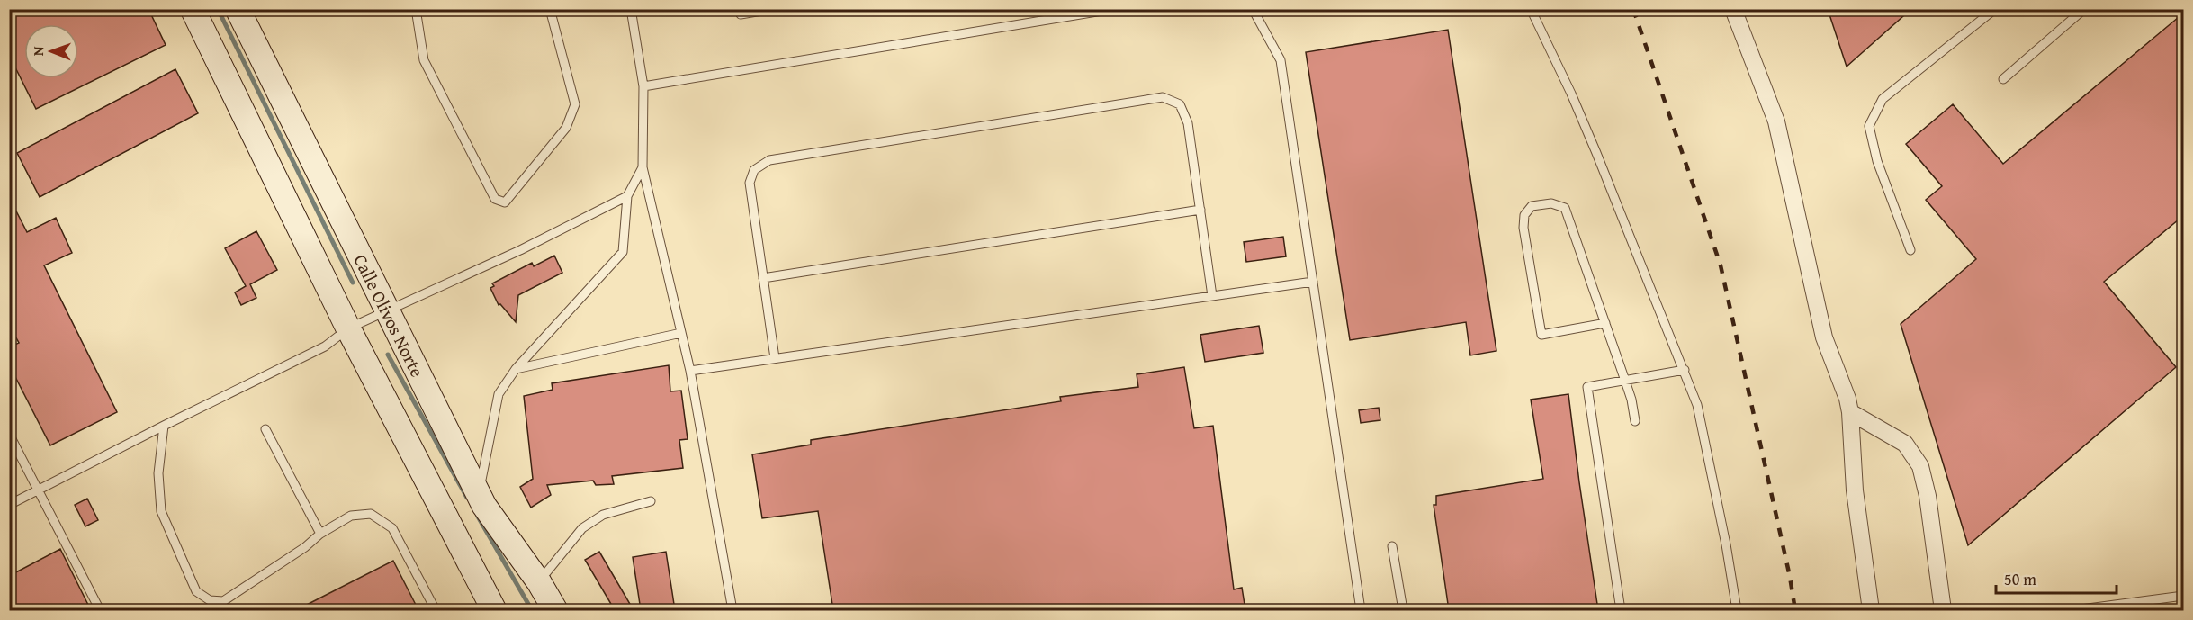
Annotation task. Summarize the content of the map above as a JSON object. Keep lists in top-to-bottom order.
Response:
{
  "streets": {
    "main road": ["Calle Olivos Norte"]
  },
  "scale_bar": "50 m",
  "north": "left"
}
